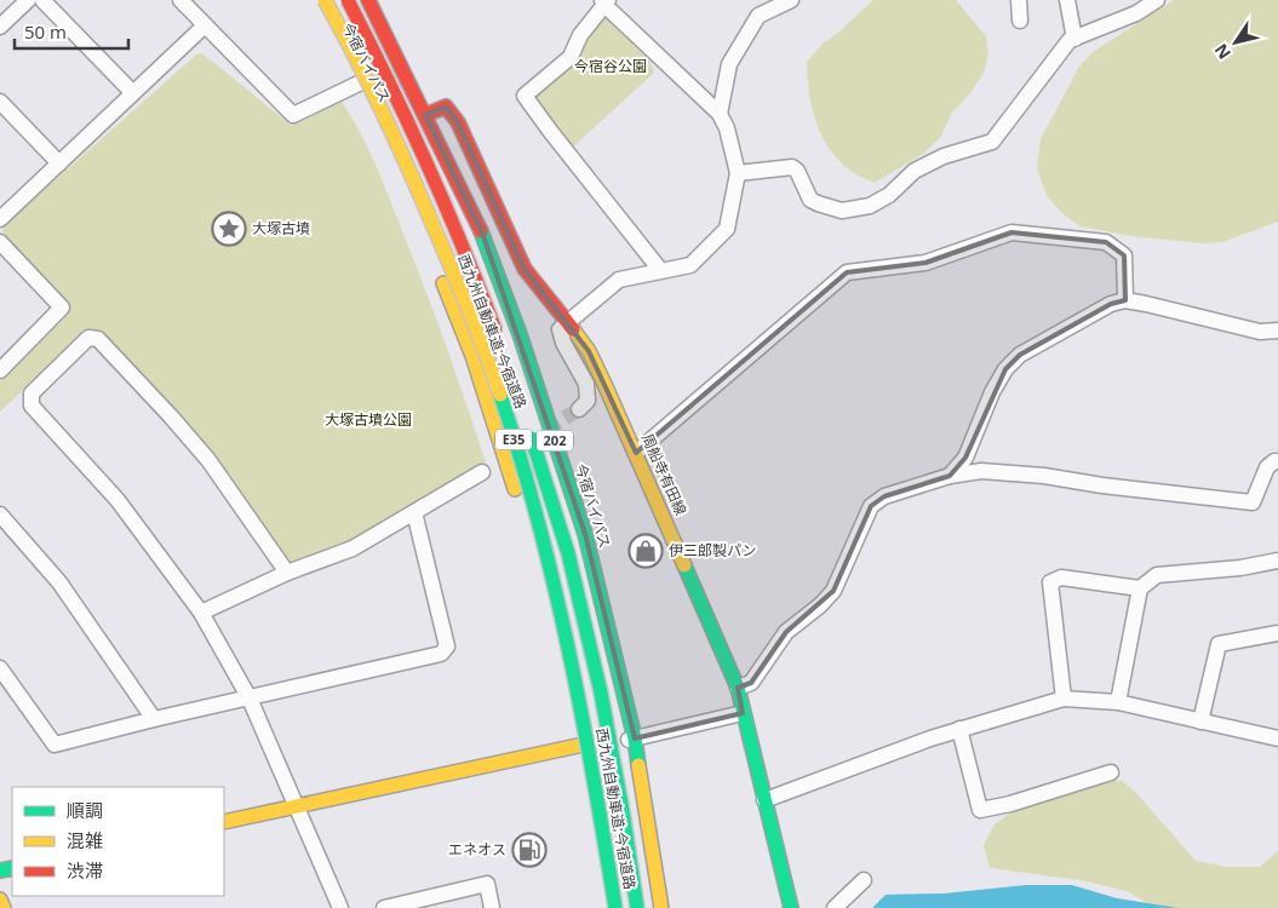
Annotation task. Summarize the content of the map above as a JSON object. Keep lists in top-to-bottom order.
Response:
{
  "streets": {
    "main road": [
      "今宿バイパス",
      "西九州自動車道;今宿道路",
      "E35",
      "202",
      "周船寺有田線"
    ]
  },
  "crossings": [
    ["今宿バイパス", "周船寺有田線"]
  ],
  "parks": ["今宿谷公園", "大塚古墳公園"],
  "places": {
    "place": ["大塚古墳"],
    "shop": ["伊三郎製パン"],
    "fuel station": ["エネオス"]
  },
  "legend": ["順調", "混雑", "渋滞"],
  "scale_bar": "50 m",
  "north": "bottom left"
}
